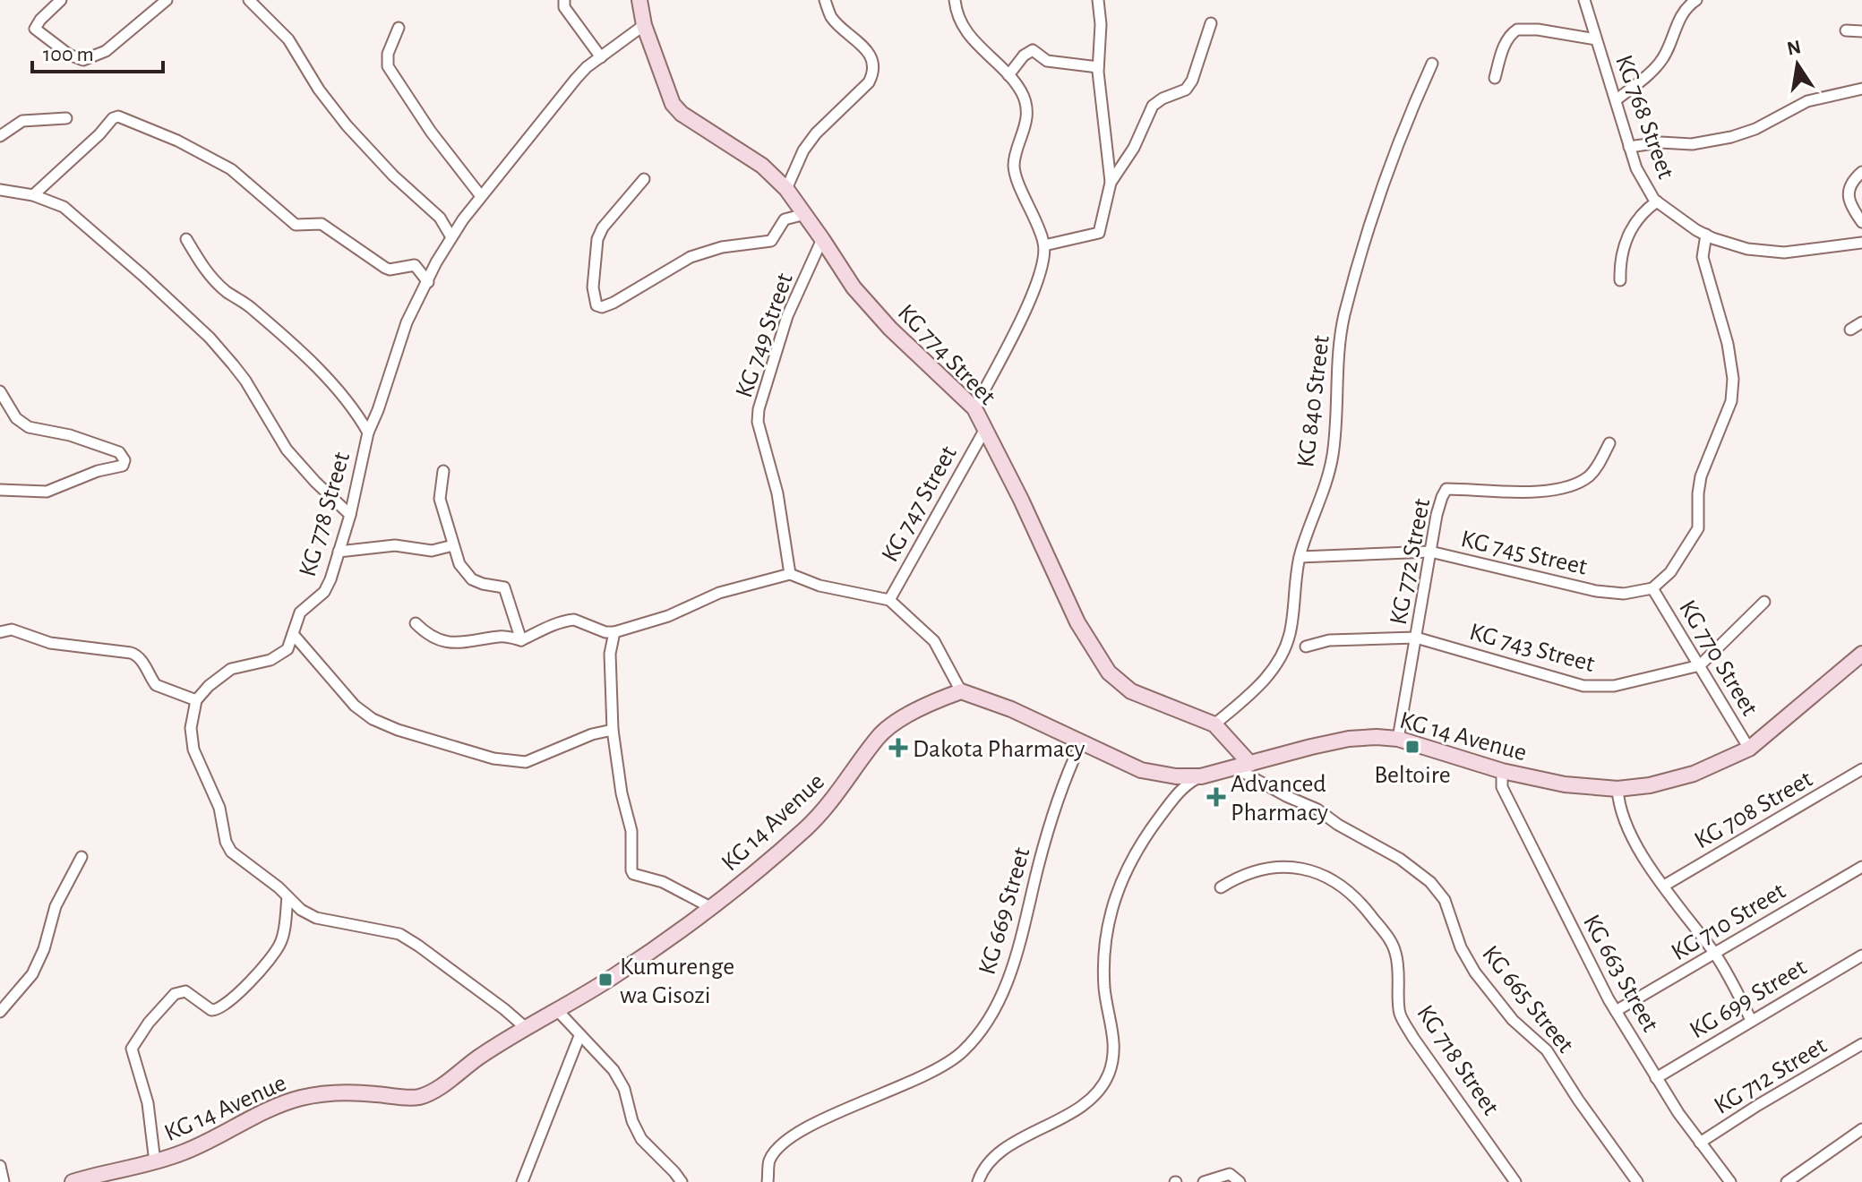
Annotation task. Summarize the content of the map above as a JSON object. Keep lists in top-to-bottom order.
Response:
{
  "streets": {
    "main road": ["KG 774 Street", "KG 14 Avenue"],
    "street": [
      "KG 768 Street",
      "KG 749 Street",
      "KG 840 Street",
      "KG 747 Street",
      "KG 778 Street",
      "KG 745 Street",
      "KG 772 Street",
      "KG 743 Street",
      "KG 770 Street",
      "KG 708 Street",
      "KG 669 Street",
      "KG 710 Street",
      "KG 663 Street",
      "KG 699 Street",
      "KG 665 Street",
      "KG 718 Street",
      "KG 712 Street"
    ]
  },
  "crossings": [
    ["KG 749 Street", "KG 774 Street"],
    ["KG 774 Street", "KG 840 Street"],
    ["KG 774 Street", "KG 747 Street"],
    ["KG 774 Street", "KG 778 Street"],
    ["KG 774 Street", "KG 14 Avenue"],
    ["KG 840 Street", "KG 745 Street"],
    ["KG 745 Street", "KG 772 Street"],
    ["KG 745 Street", "KG 770 Street"],
    ["KG 772 Street", "KG 743 Street"],
    ["KG 772 Street", "KG 14 Avenue"],
    ["KG 743 Street", "KG 770 Street"],
    ["KG 770 Street", "KG 14 Avenue"],
    ["KG 14 Avenue", "KG 669 Street"],
    ["KG 14 Avenue", "KG 663 Street"],
    ["KG 14 Avenue", "KG 665 Street"],
    ["KG 710 Street", "KG 663 Street"],
    ["KG 663 Street", "KG 699 Street"],
    ["KG 663 Street", "KG 712 Street"]
  ],
  "places": {
    "transit": ["Beltoire", "Kumurenge wa Gisozi"],
    "health": ["Dakota Pharmacy", "Advanced Pharmacy"]
  },
  "scale_bar": "100 m",
  "north": "top"
}
